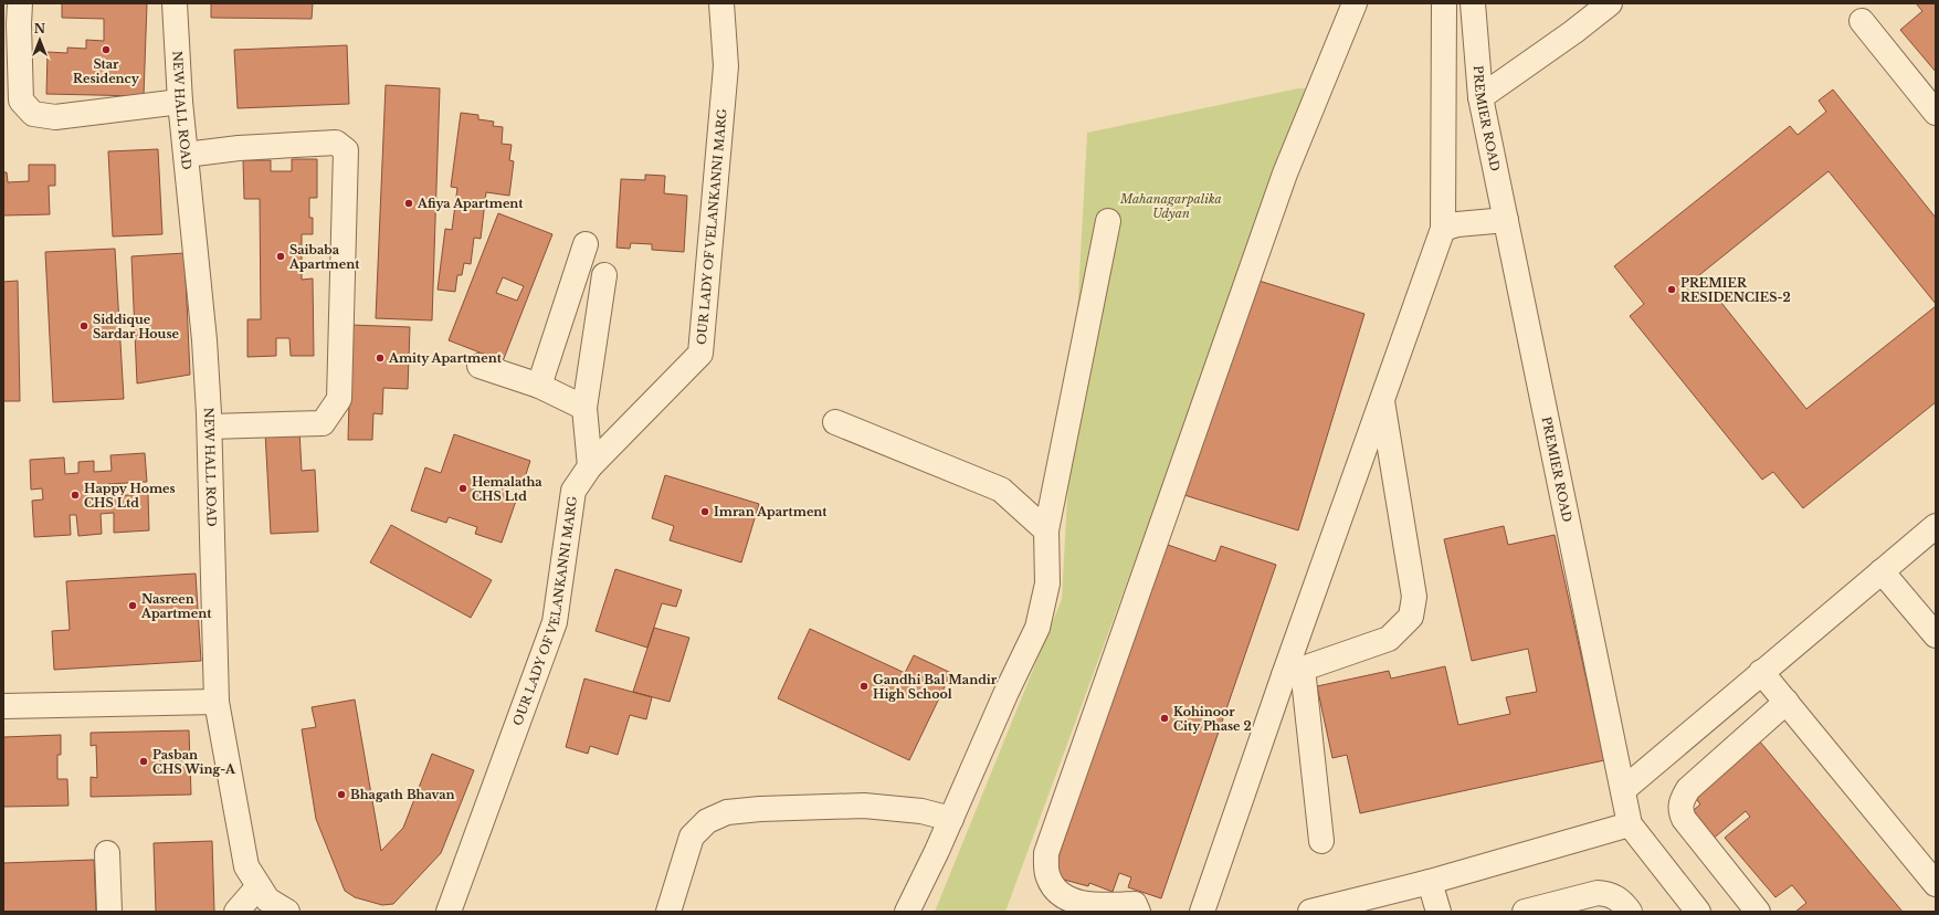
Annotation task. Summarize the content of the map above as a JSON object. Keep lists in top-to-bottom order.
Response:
{
  "streets": {
    "street": ["NEW HALL ROAD", "PREMIER ROAD", "OUR LADY OF VELANKANNI MARG"]
  },
  "parks": ["Mahanagarpalika Udyan"],
  "places": [
    "Star Residency",
    "Afiya Apartment",
    "Saibaba Apartment",
    "PREMIER RESIDENCIES-2",
    "Siddique Sardar House",
    "Amity Apartment",
    "Hemalatha CHS Ltd",
    "Happy Homes CHS Ltd",
    "Imran Apartment",
    "Nasreen Apartment",
    "Gandhi Bal Mandir High School",
    "Kohinoor City Phase 2",
    "Pasban CHS Wing-A",
    "Bhagath Bhavan"
  ],
  "north": "top"
}
